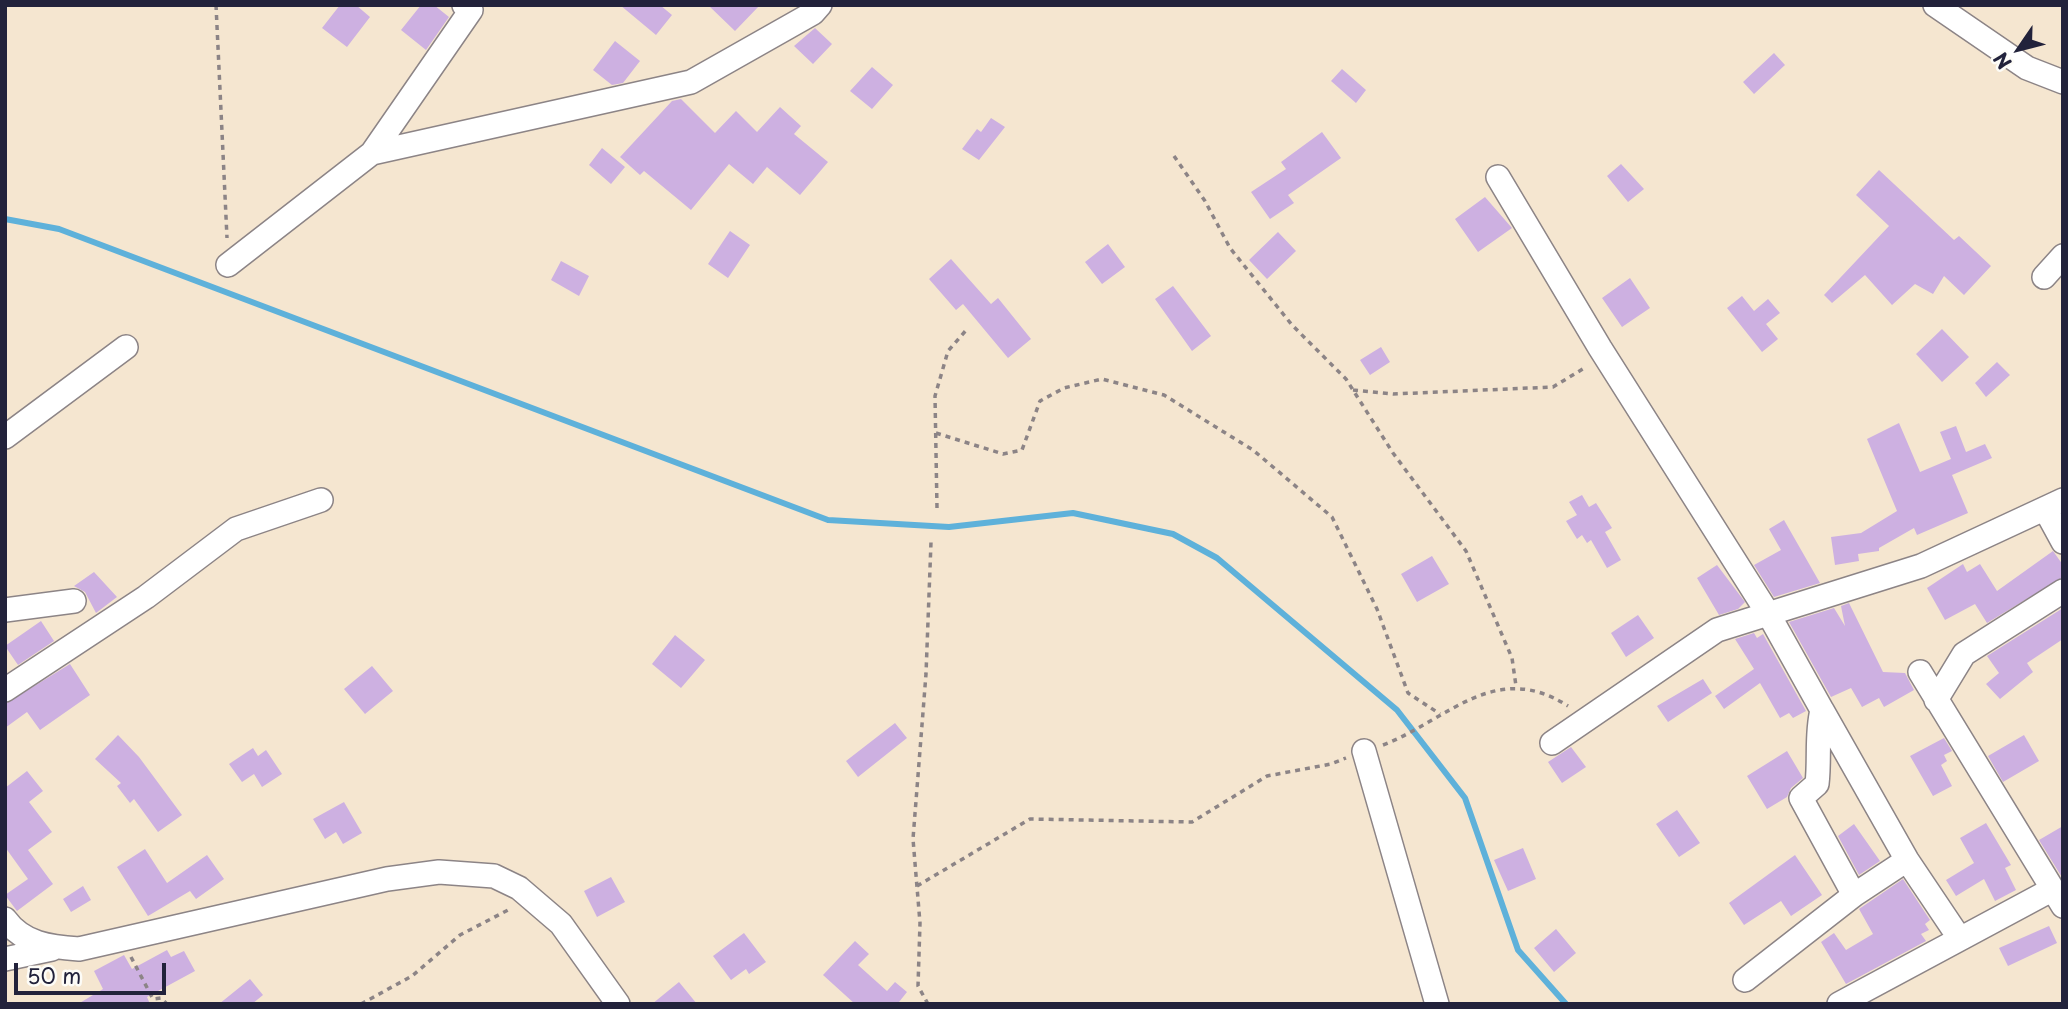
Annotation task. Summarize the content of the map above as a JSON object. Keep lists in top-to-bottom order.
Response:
{
  "scale_bar": "50 m",
  "north": "bottom left"
}
